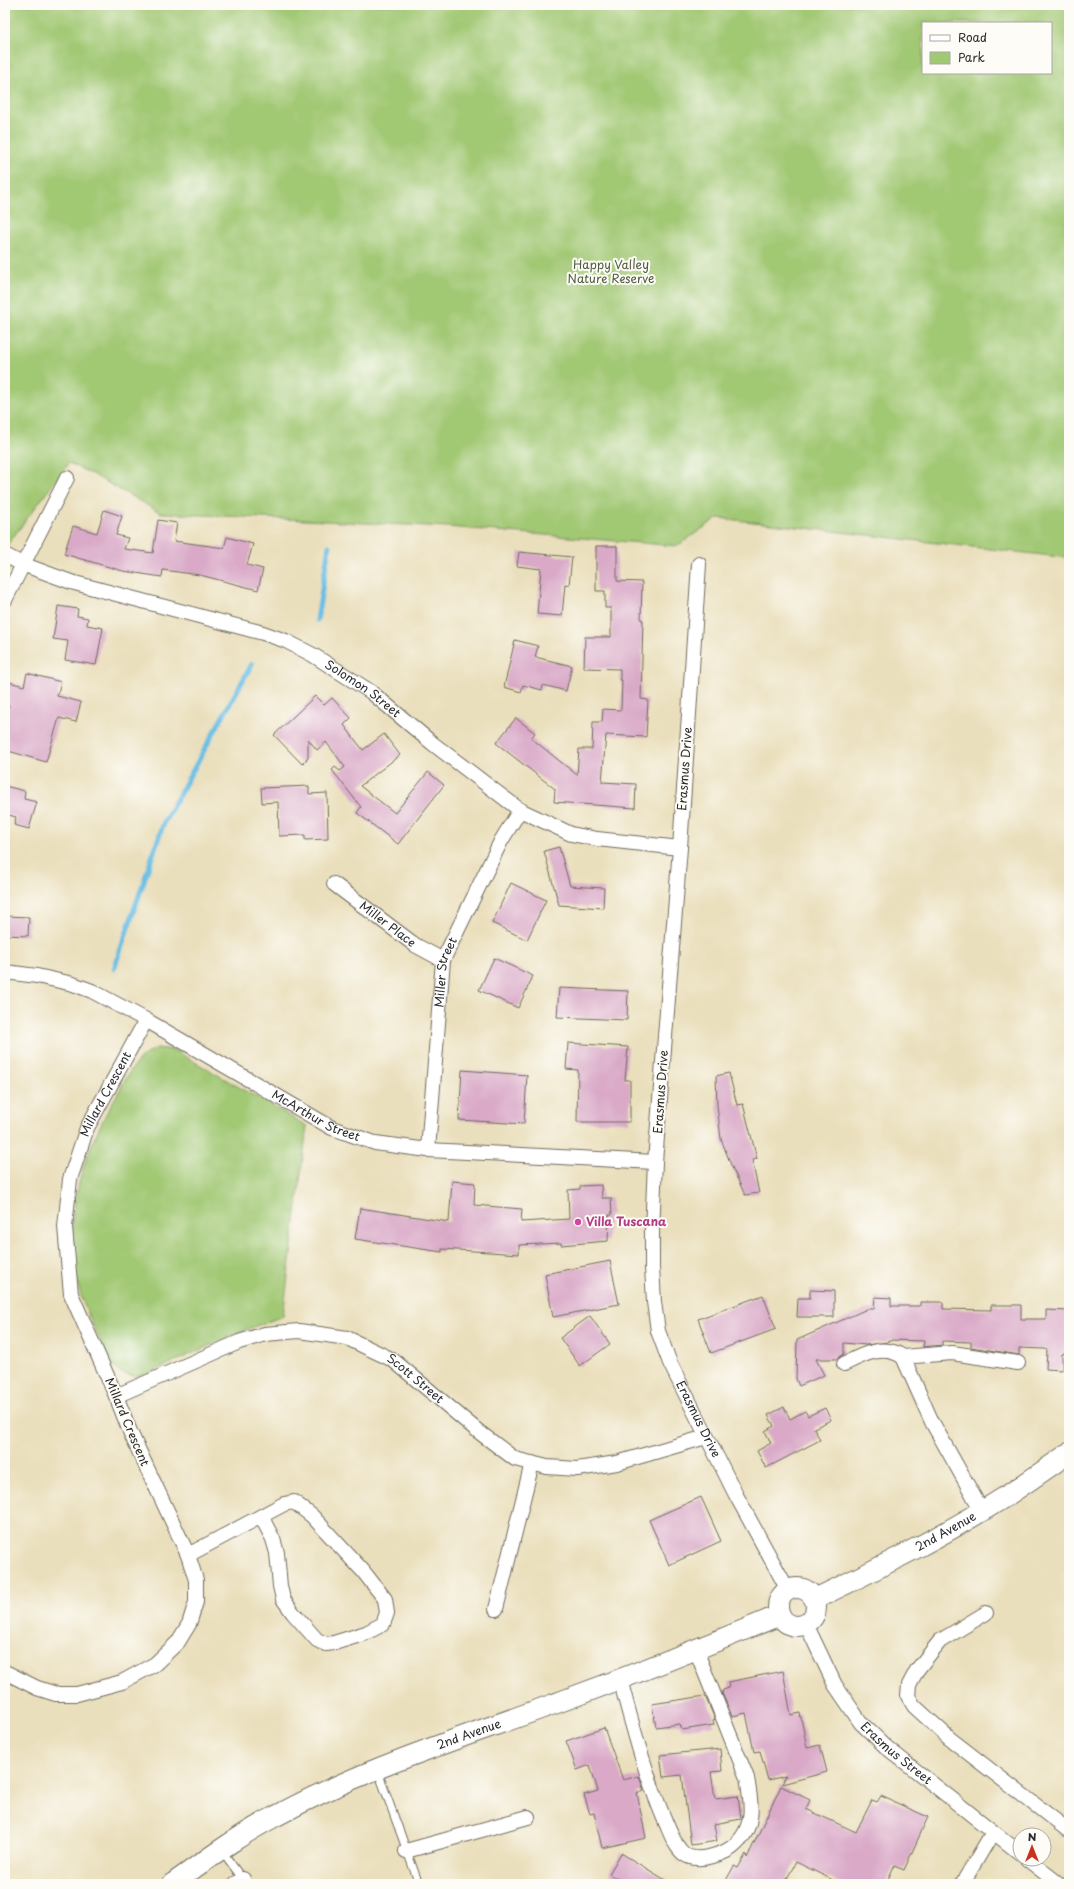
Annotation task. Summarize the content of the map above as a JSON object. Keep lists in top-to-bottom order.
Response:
{
  "streets": {
    "street": [
      "Solomon Street",
      "Erasmus Drive",
      "Miller Place",
      "Miller Street",
      "Millard Crescent",
      "McArthur Street",
      "Scott Street",
      "2nd Avenue",
      "Erasmus Street"
    ]
  },
  "crossings": [
    ["Solomon Street", "Erasmus Drive"],
    ["Solomon Street", "Miller Street"],
    ["Erasmus Drive", "McArthur Street"],
    ["Erasmus Drive", "Scott Street"],
    ["Erasmus Drive", "2nd Avenue"],
    ["Erasmus Drive", "Erasmus Street"],
    ["Miller Place", "Miller Street"],
    ["Miller Street", "McArthur Street"],
    ["Millard Crescent", "McArthur Street"],
    ["Millard Crescent", "Scott Street"],
    ["2nd Avenue", "Erasmus Street"]
  ],
  "parks": ["Happy Valley Nature Reserve"],
  "places": ["Villa Tuscana"],
  "legend": ["Road", "Park"],
  "north": "top"
}
